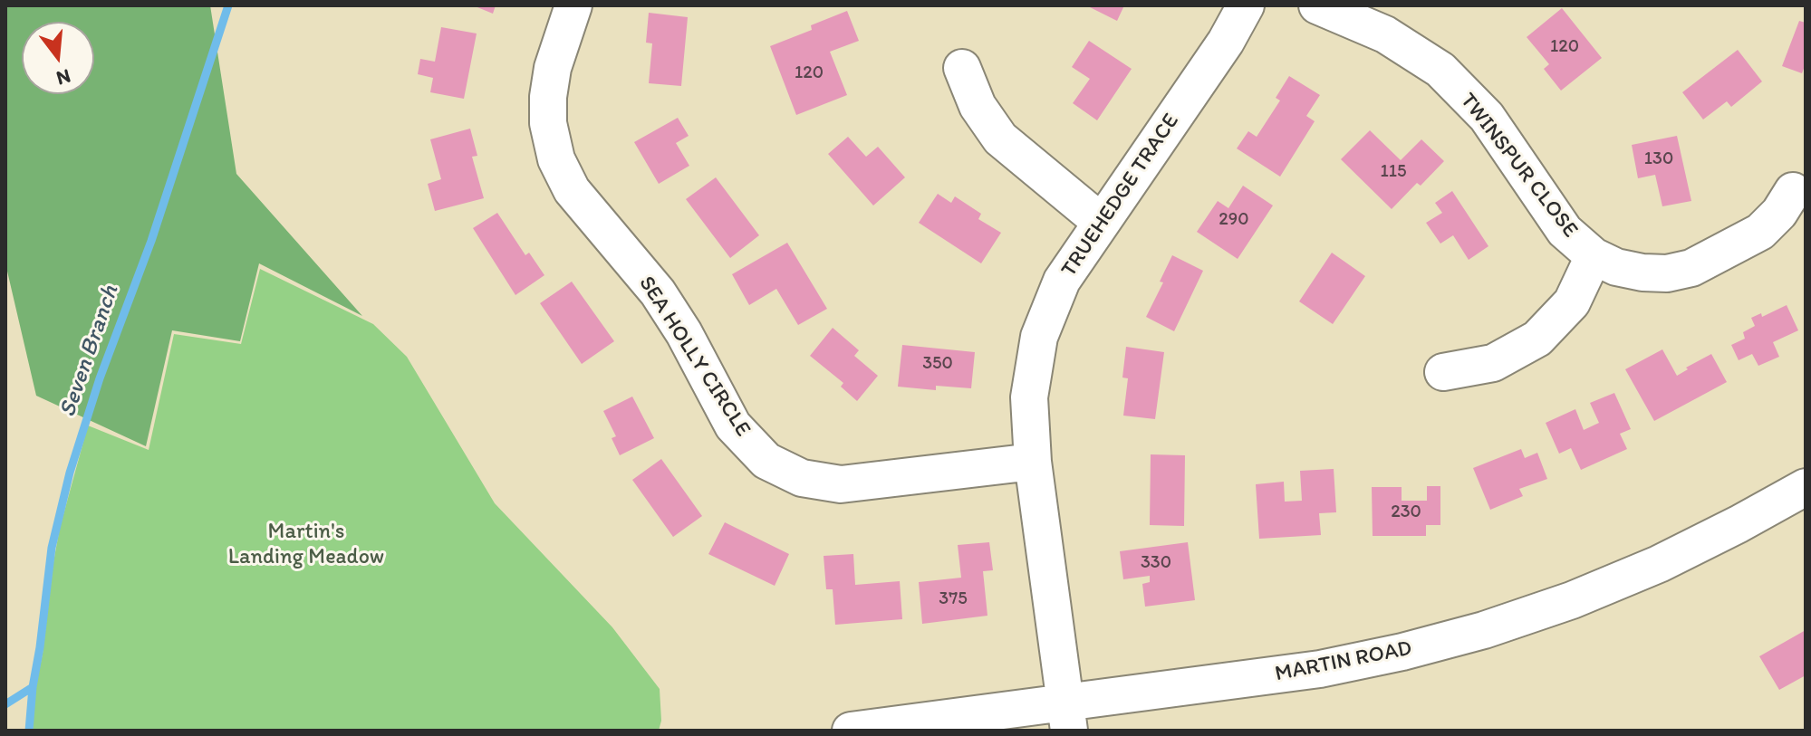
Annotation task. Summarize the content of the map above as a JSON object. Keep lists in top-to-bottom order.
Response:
{
  "streets": {
    "street": [
      "TWINSPUR CLOSE",
      "TRUEHEDGE TRACE",
      "SEA HOLLY CIRCLE",
      "MARTIN ROAD"
    ]
  },
  "crossings": [
    ["TRUEHEDGE TRACE", "SEA HOLLY CIRCLE"],
    ["TRUEHEDGE TRACE", "MARTIN ROAD"]
  ],
  "water": ["Seven Branch"],
  "parks": ["Martin's Landing Meadow"],
  "house_numbers": [
    "120",
    "120",
    "130",
    "115",
    "290",
    "350",
    "230",
    "330",
    "375"
  ],
  "north": "bottom"
}
